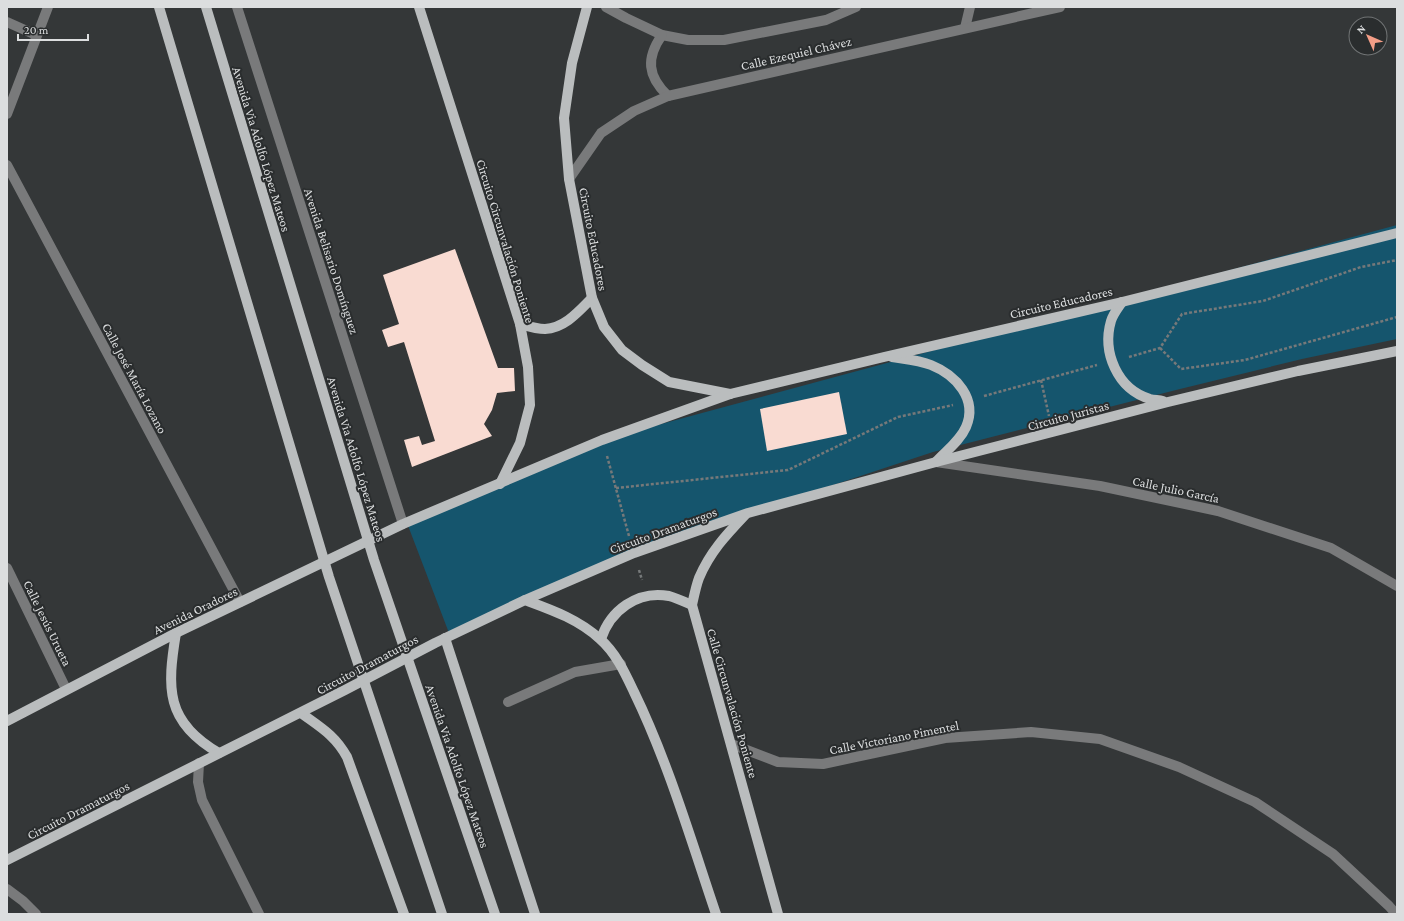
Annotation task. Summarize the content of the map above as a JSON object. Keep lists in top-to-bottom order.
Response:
{
  "streets": {
    "main road": [
      "Avenida Via Adolfo López Mateos",
      "Circuito Educadores",
      "Circuito Circunvalación Poniente",
      "Circuito Juristas",
      "Circuito Dramaturgos",
      "Avenida Oradores",
      "Calle Circunvalación Poniente"
    ],
    "street": [
      "Calle Ezequiel Chávez",
      "Avenida Belisario Domínguez",
      "Calle José María Lozano",
      "Calle Julio García",
      "Calle Jesús Urueta",
      "Calle Victoriano Pimentel"
    ]
  },
  "crossings": [
    ["Calle Ezequiel Chávez", "Circuito Educadores"],
    ["Circuito Educadores", "Circuito Circunvalación Poniente"],
    ["Circuito Educadores", "Avenida Belisario Domínguez"],
    ["Circuito Educadores", "Avenida Oradores"],
    ["Avenida Belisario Domínguez", "Avenida Oradores"],
    ["Calle José María Lozano", "Avenida Oradores"],
    ["Circuito Juristas", "Calle Julio García"],
    ["Circuito Juristas", "Circuito Dramaturgos"],
    ["Avenida Oradores", "Calle Jesús Urueta"],
    ["Calle Circunvalación Poniente", "Calle Victoriano Pimentel"]
  ],
  "scale_bar": "20 m",
  "north": "top left"
}
